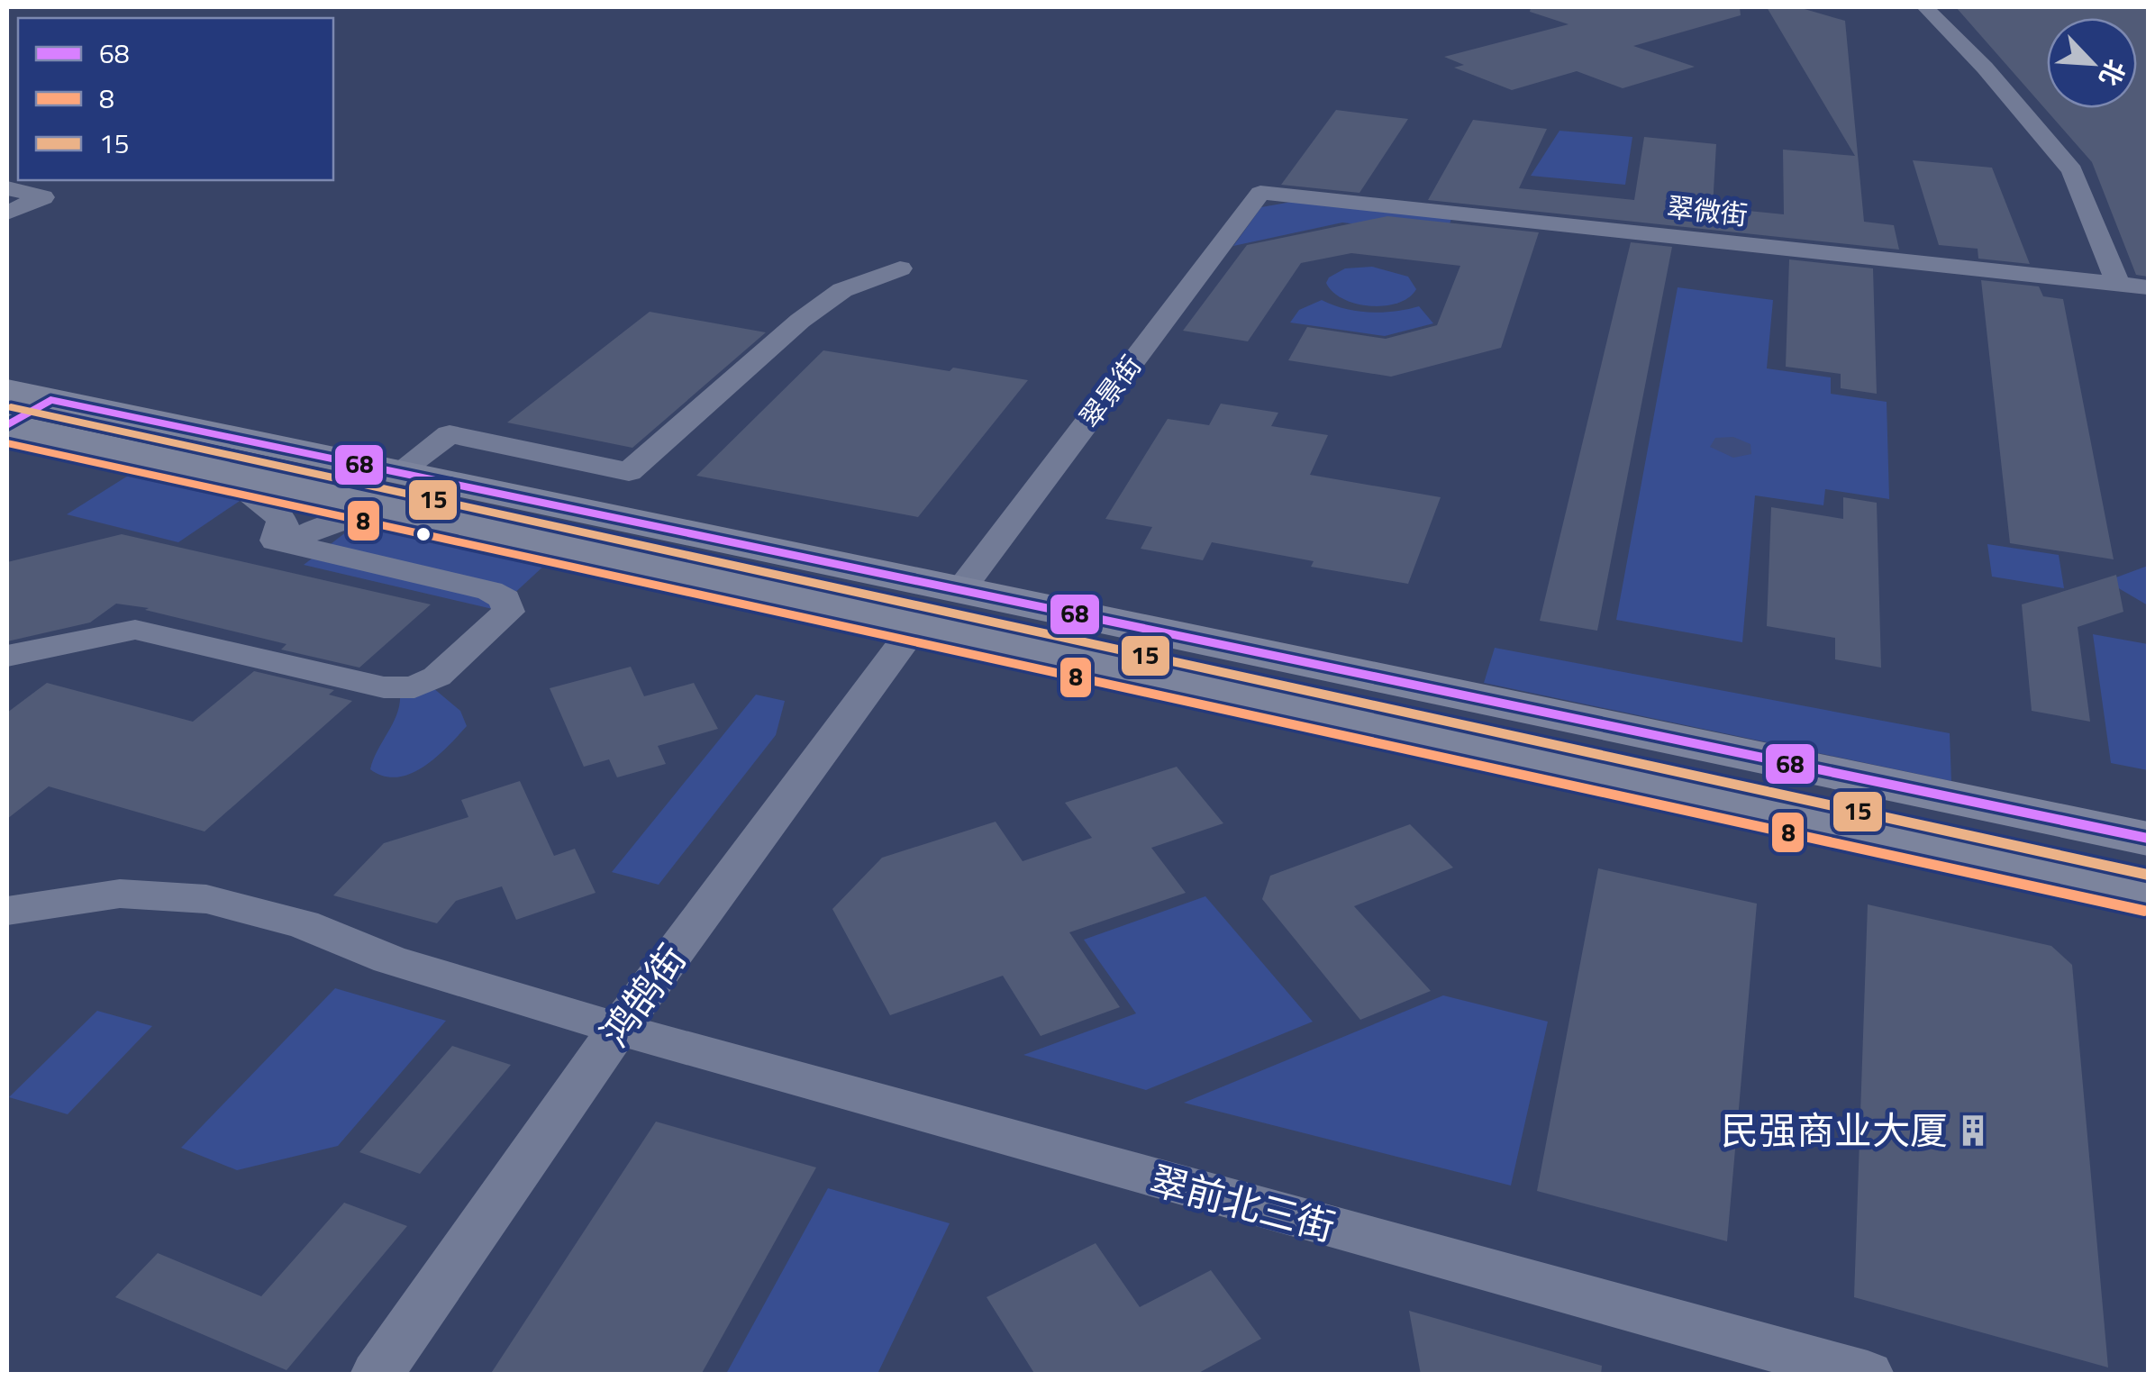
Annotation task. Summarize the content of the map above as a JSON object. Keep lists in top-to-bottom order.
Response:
{
  "streets": {
    "street": [
      "翠微街",
      "翠景街",
      "鸿鹄街",
      "翠前北三街"
    ]
  },
  "crossings": [
    ["翠微街", "翠景街"],
    ["鸿鹄街", "翠前北三街"]
  ],
  "places": {
    "building": ["民强商业大厦"]
  },
  "lines": ["transit line 68", "transit line 15", "transit line 8"],
  "legend": ["68", "8", "15"],
  "north": "bottom right"
}
